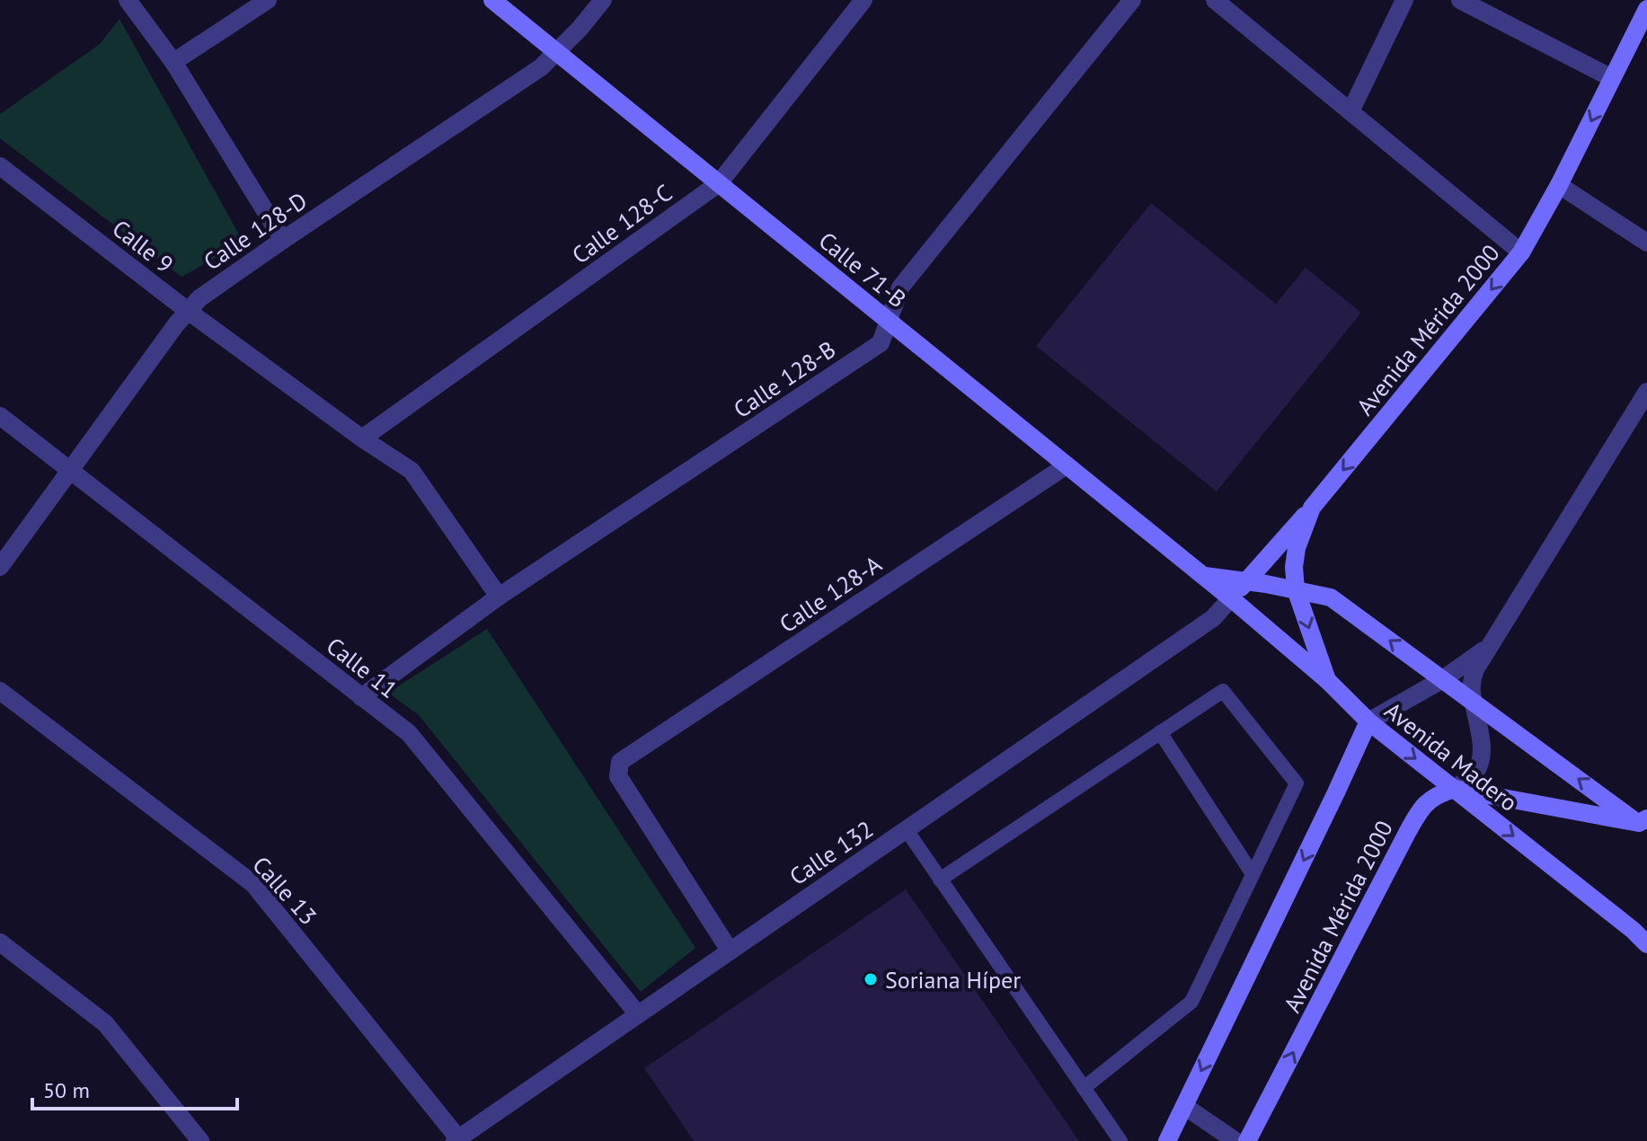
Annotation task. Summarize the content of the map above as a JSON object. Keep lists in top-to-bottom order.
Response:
{
  "streets": {
    "main road": ["Calle 71-B", "Avenida Mérida 2000", "Avenida Madero"],
    "street": [
      "Calle 128-C",
      "Calle 128-D",
      "Calle 9",
      "Calle 128-B",
      "Calle 128-A",
      "Calle 11",
      "Calle 132",
      "Calle 13"
    ]
  },
  "crossings": [
    ["Calle 128-C", "Calle 9"],
    ["Calle 128-C", "Calle 71-B"],
    ["Calle 128-D", "Calle 9"],
    ["Calle 128-D", "Calle 71-B"],
    ["Calle 128-D", "Calle 11"],
    ["Calle 9", "Calle 128-B"],
    ["Calle 71-B", "Calle 128-B"],
    ["Calle 71-B", "Calle 128-A"],
    ["Calle 71-B", "Avenida Madero"],
    ["Calle 71-B", "Calle 132"],
    ["Avenida Mérida 2000", "Avenida Madero"],
    ["Calle 128-B", "Calle 11"],
    ["Calle 128-A", "Calle 132"],
    ["Calle 11", "Calle 132"],
    ["Avenida Madero", "Calle 132"],
    ["Calle 132", "Calle 13"]
  ],
  "places": ["Soriana Híper"],
  "scale_bar": "50 m"
}
